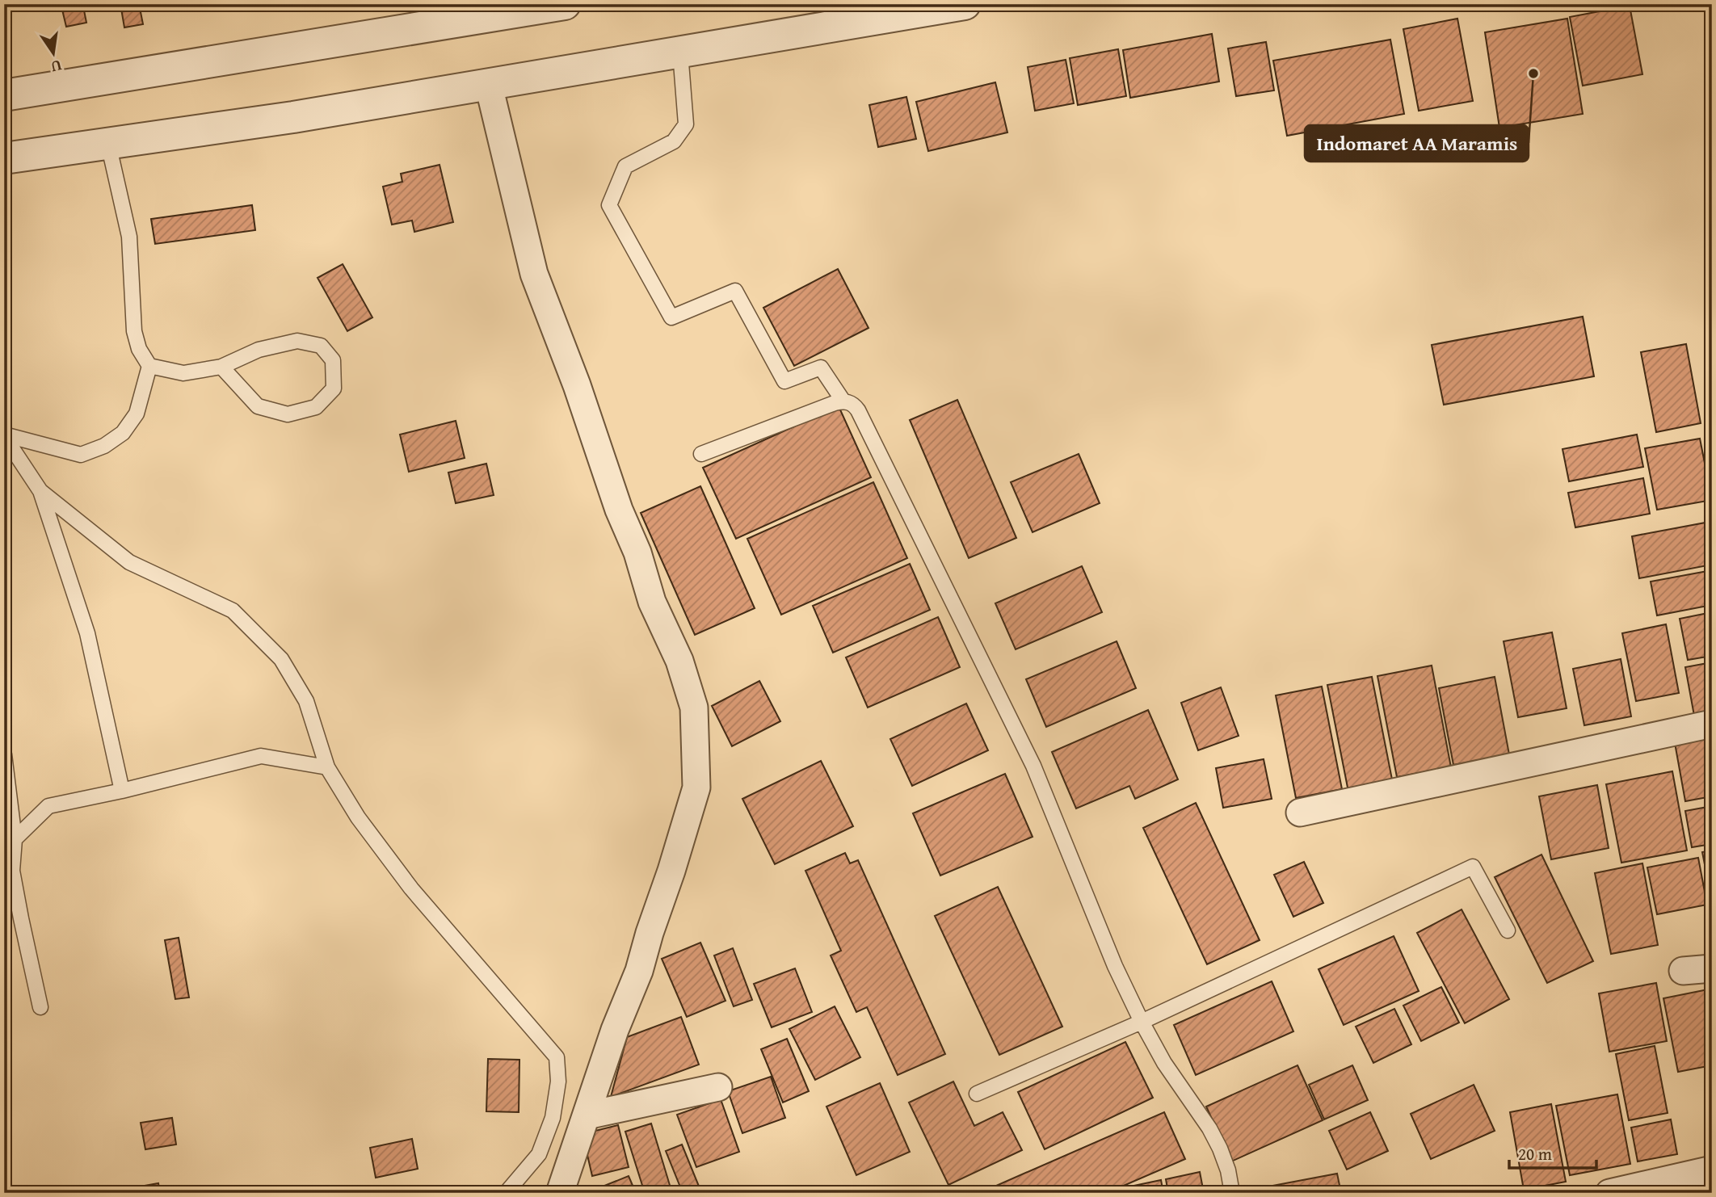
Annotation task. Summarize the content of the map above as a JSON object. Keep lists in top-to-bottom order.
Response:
{
  "places": ["Indomaret AA Maramis"],
  "scale_bar": "20 m",
  "north": "bottom"
}
